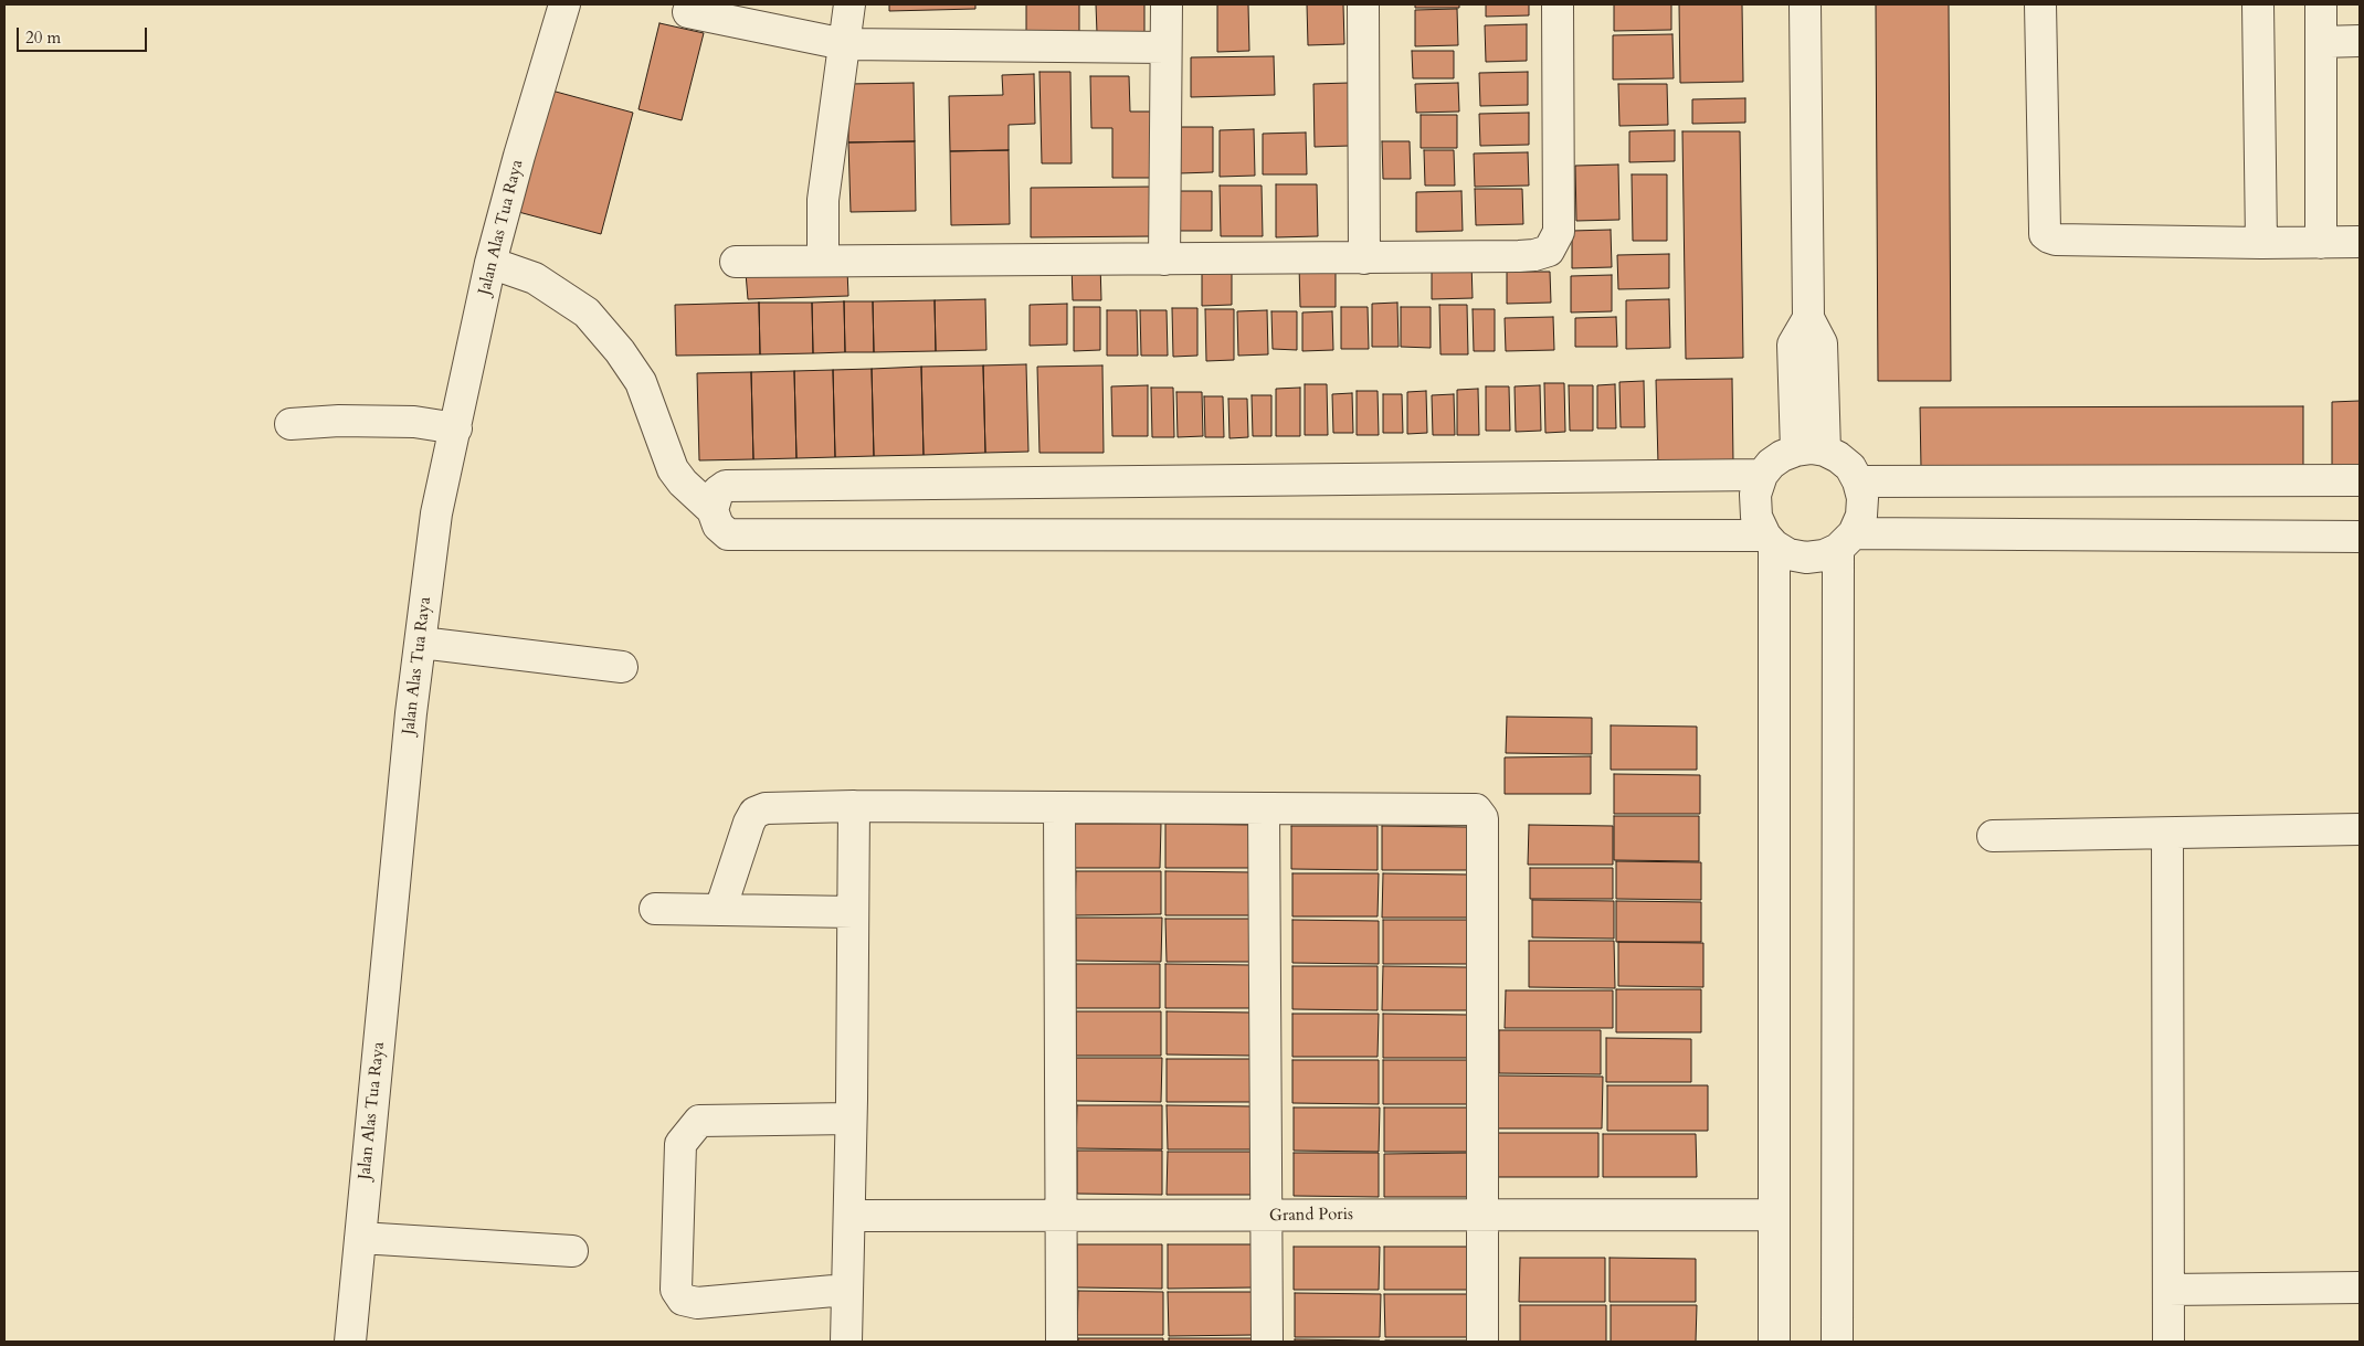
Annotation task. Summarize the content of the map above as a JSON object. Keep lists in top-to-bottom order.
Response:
{
  "streets": {
    "street": ["Jalan Alas Tua Raya", "Grand Poris"]
  },
  "scale_bar": "20 m"
}
